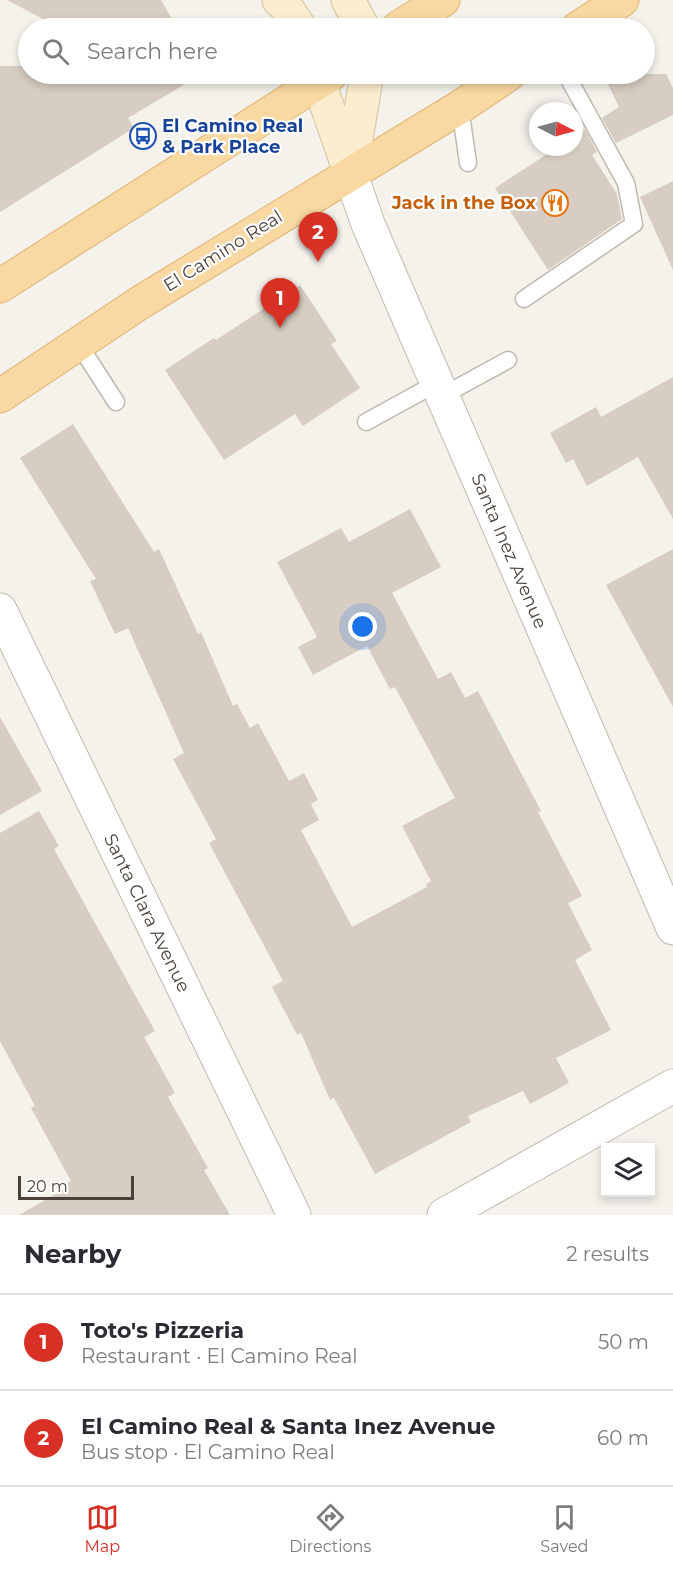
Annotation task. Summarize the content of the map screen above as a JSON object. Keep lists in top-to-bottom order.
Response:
{
  "streets": {
    "main road": ["El Camino Real"],
    "street": ["Santa Inez Avenue", "Santa Clara Avenue"]
  },
  "crossings": [
    ["El Camino Real", "Santa Inez Avenue"]
  ],
  "places": {
    "bus stop": ["El Camino Real & Park Place"],
    "restaurant": ["Jack in the Box"]
  },
  "scale_bar": "20 m",
  "north": "right",
  "page": {
    "search": "Search here",
    "pins": ["2", "1"],
    "scale": "20 m",
    "heading": ["Nearby", "2 results"],
    "list": [
      {
        "mark": "1",
        "name": "Toto's Pizzeria",
        "note": "Restaurant · El Camino Real",
        "value": "50 m"
      },
      {
        "mark": "2",
        "name": "El Camino Real & Santa Inez Avenue",
        "note": "Bus stop · El Camino Real",
        "value": "60 m"
      }
    ],
    "nav": ["Map", "Directions", "Saved"]
  }
}
